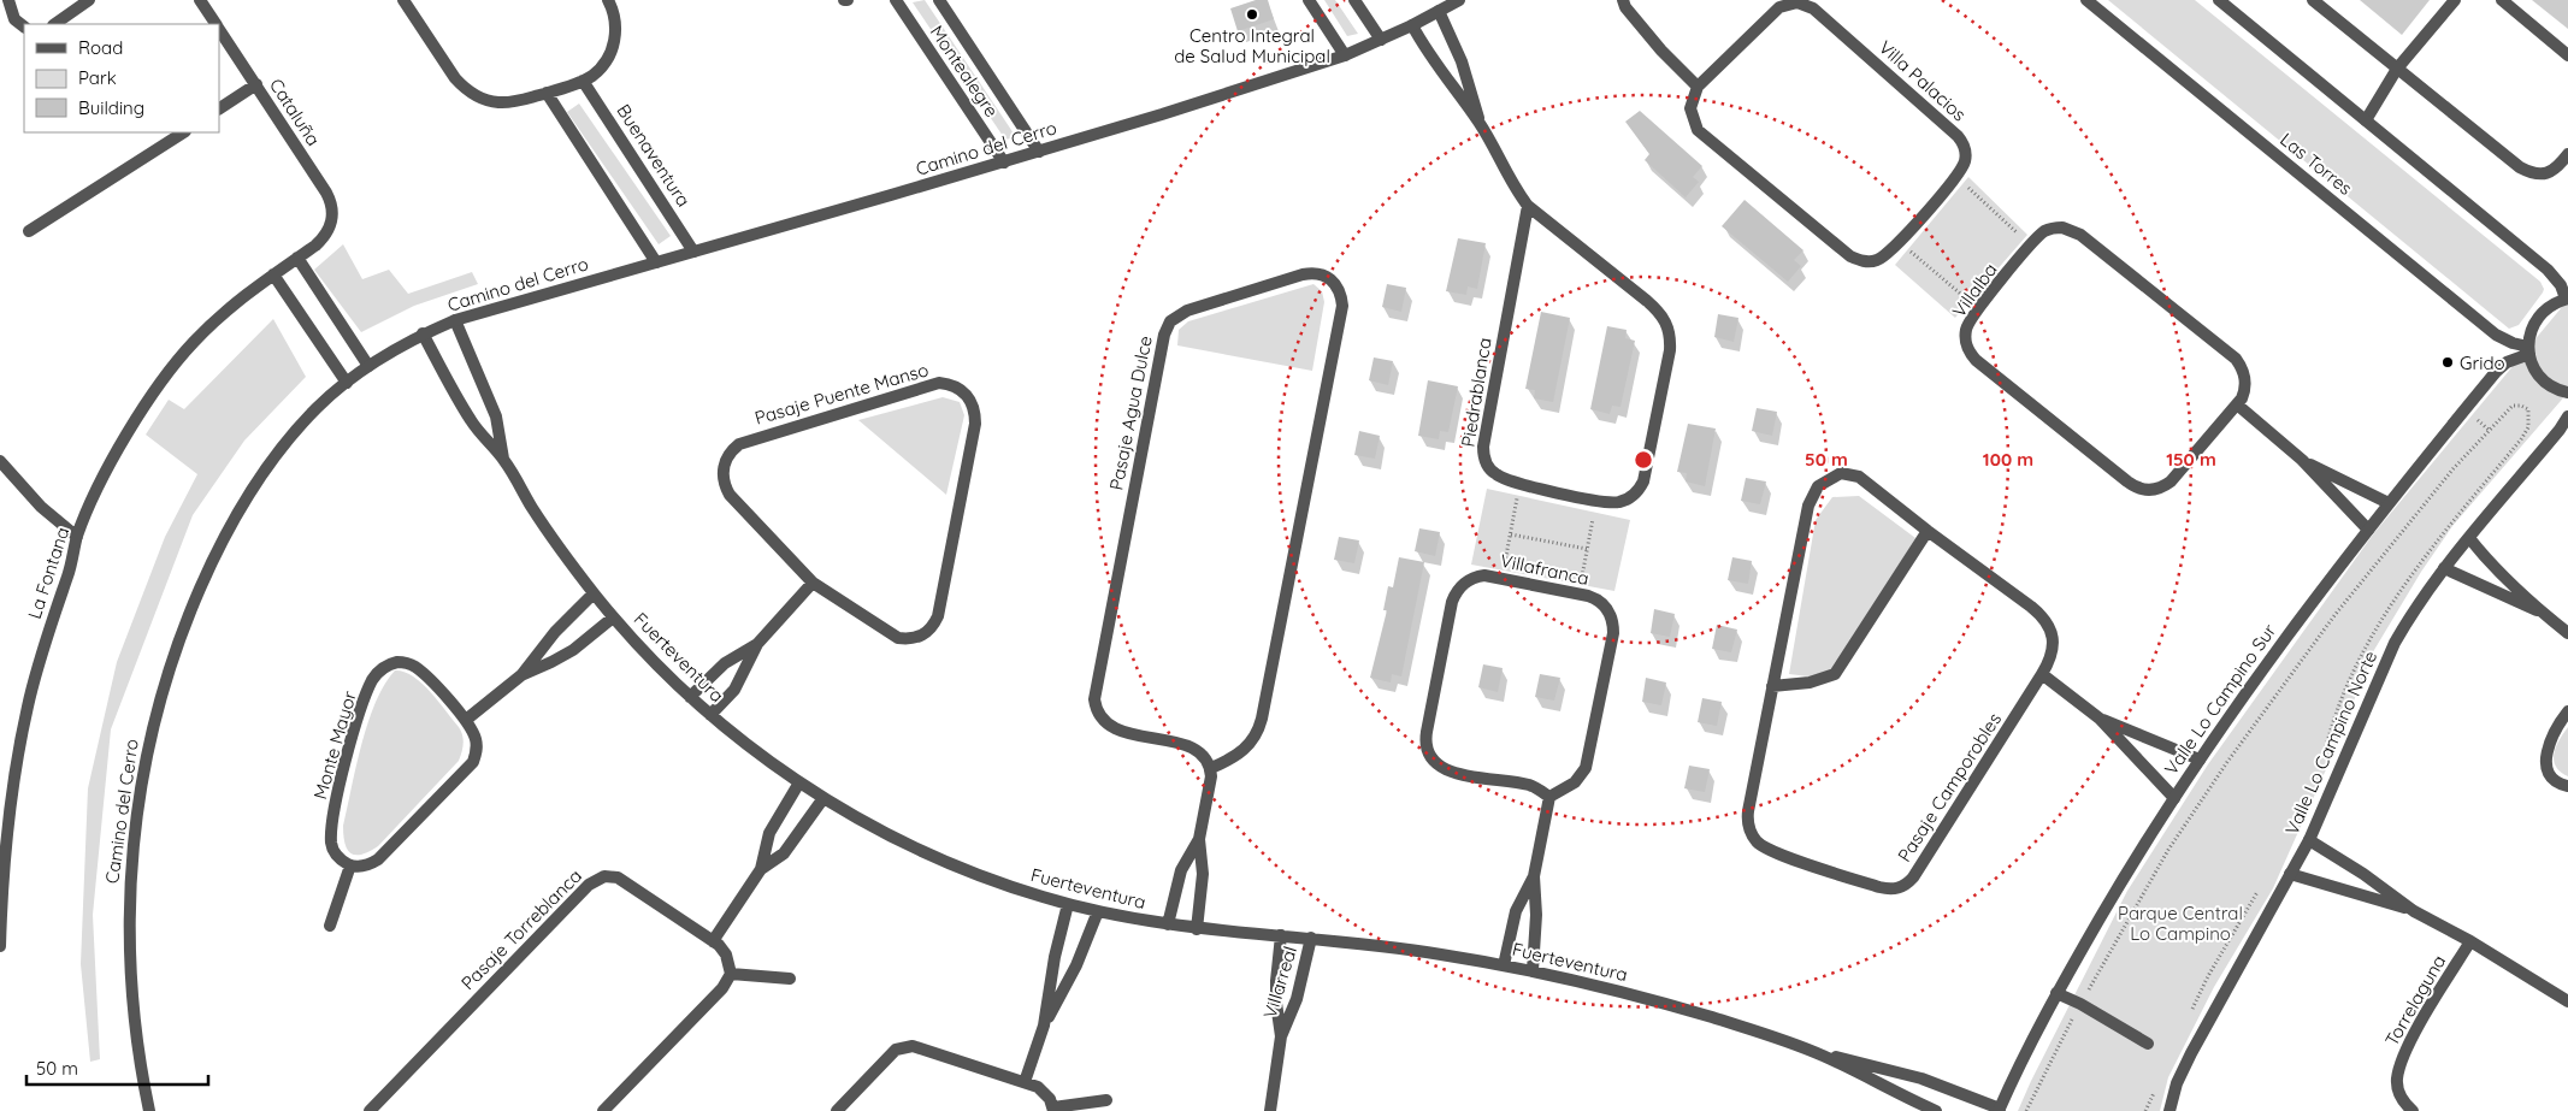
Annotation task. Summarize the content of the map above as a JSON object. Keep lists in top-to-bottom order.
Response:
{
  "streets": {
    "street": [
      "Montealegre",
      "Villa Palacios",
      "Cataluña",
      "Camino del Cerro",
      "Buenaventura",
      "Las Torres",
      "Villalba",
      "Piedrablanca",
      "Pasaje Puente Manso",
      "Pasaje Agua Dulce",
      "Villafranca",
      "La Fontana",
      "Fuerteventura",
      "Valle Lo Campino Sur",
      "Valle Lo Campino Norte",
      "Monte Mayor",
      "Pasaje Camporobles",
      "Pasaje Torreblanca",
      "Villarreal",
      "Torrelaguna"
    ]
  },
  "crossings": [
    ["Montealegre", "Camino del Cerro"],
    ["Cataluña", "La Fontana"],
    ["Camino del Cerro", "Buenaventura"],
    ["Camino del Cerro", "Piedrablanca"],
    ["Camino del Cerro", "Fuerteventura"],
    ["Las Torres", "Valle Lo Campino Sur"],
    ["Fuerteventura", "Valle Lo Campino Sur"],
    ["Fuerteventura", "Villarreal"]
  ],
  "parks": ["Parque Central Lo Campino"],
  "places": ["Centro Integral de Salud Municipal", "Grido"],
  "legend": ["Road", "Park", "Building"],
  "scale_bar": "50 m",
  "rings": ["50 m", "100 m", "150 m"]
}
